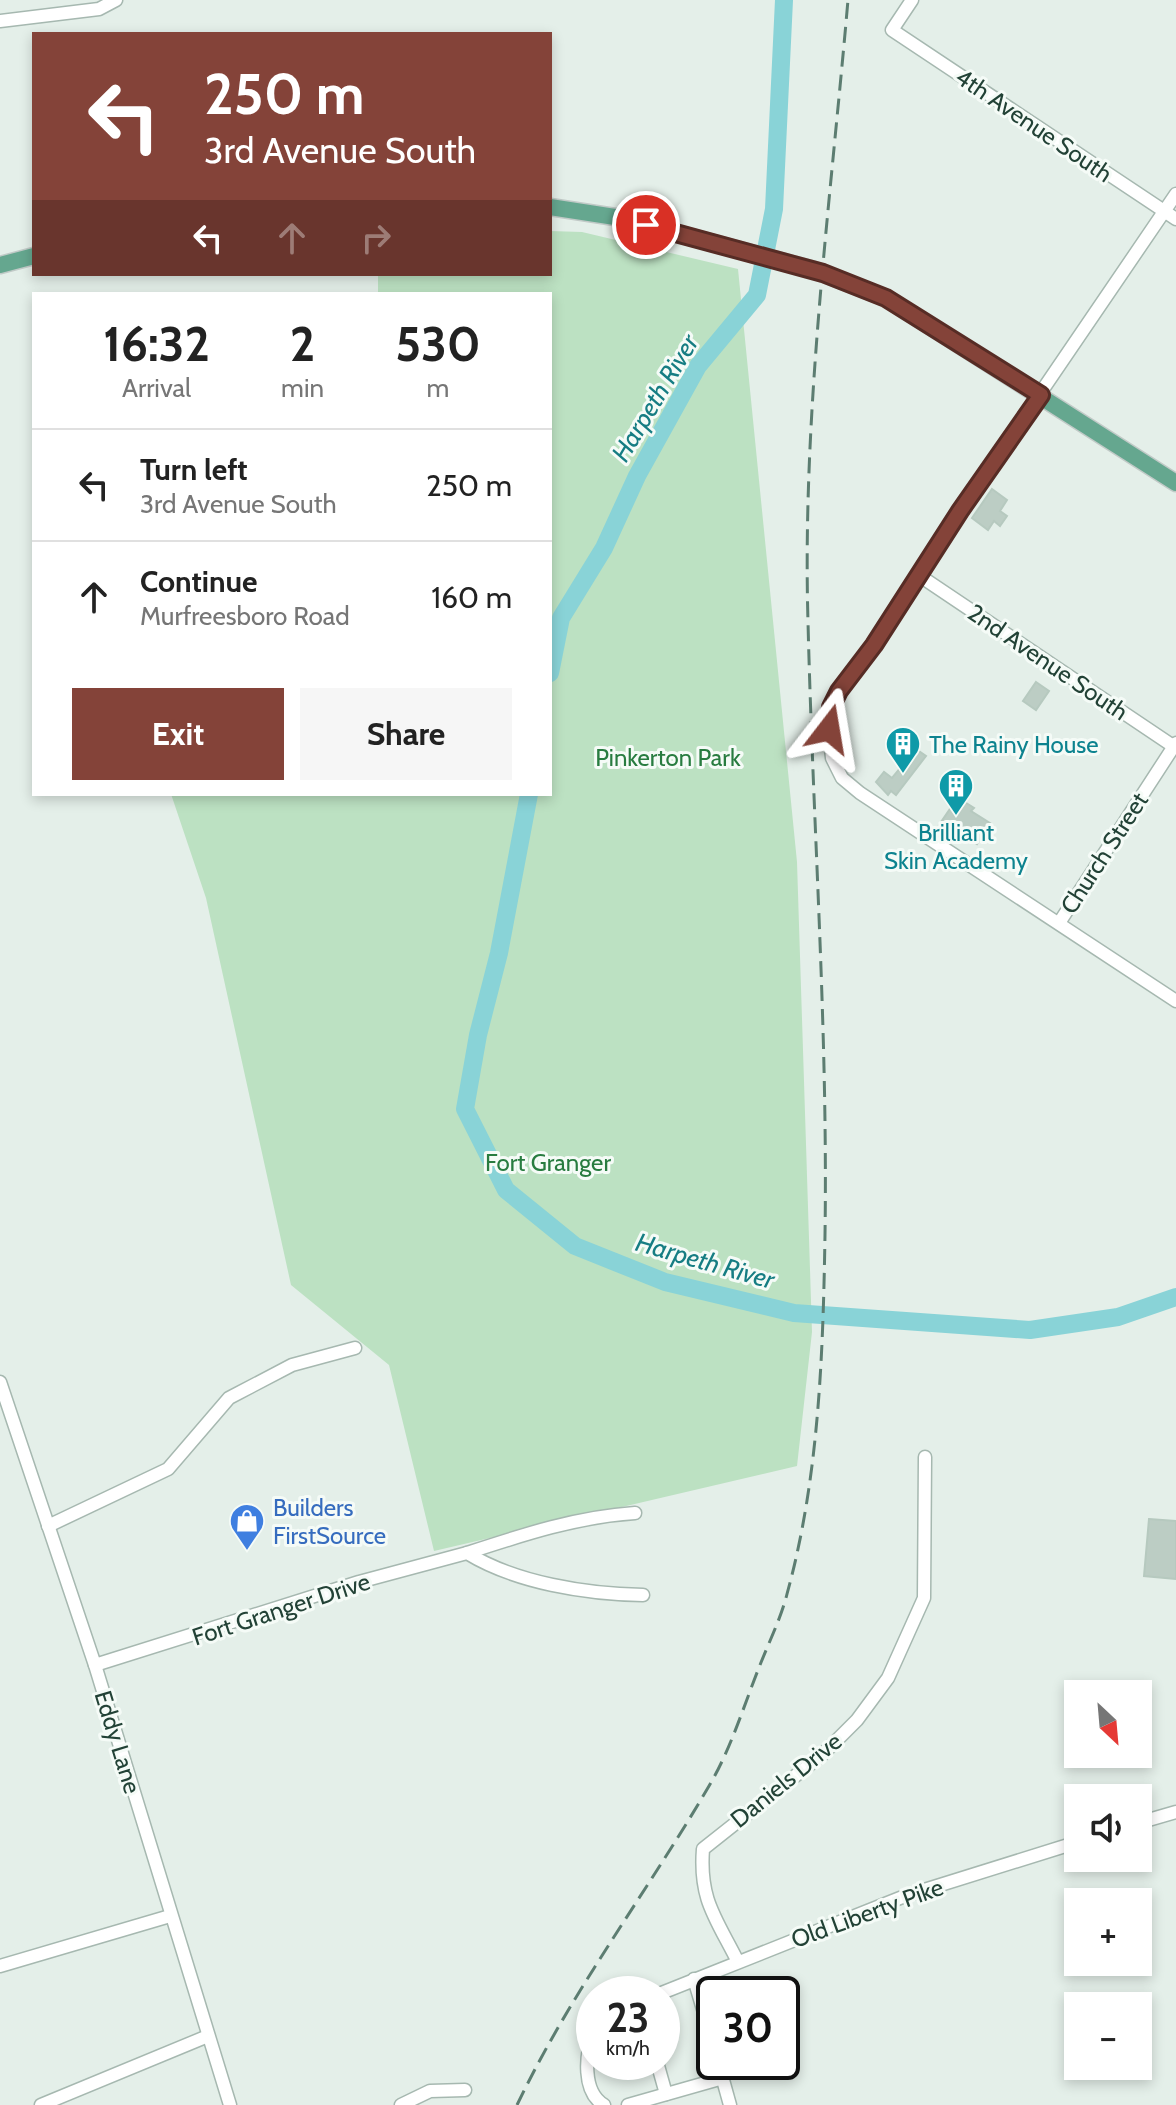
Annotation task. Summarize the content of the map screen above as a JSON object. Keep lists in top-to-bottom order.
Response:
{
  "streets": {
    "street": [
      "4th Avenue South",
      "2nd Avenue South",
      "Church Street",
      "Fort Granger Drive",
      "Eddy Lane",
      "Daniels Drive",
      "Old Liberty Pike"
    ]
  },
  "crossings": [
    ["2nd Avenue South", "Church Street"],
    ["Fort Granger Drive", "Eddy Lane"],
    ["Daniels Drive", "Old Liberty Pike"]
  ],
  "water": ["Harpeth River"],
  "parks": ["Pinkerton Park", "Fort Granger"],
  "places": {
    "building": ["The Rainy House", "Brilliant Skin Academy"],
    "shop": ["Builders FirstSource"]
  },
  "north": "bottom right",
  "page": {
    "turn": ["250 m", "3rd Avenue South"],
    "eta": [
      "16:32",
      "Arrival",
      "2",
      "min",
      "530",
      "m"
    ],
    "list": [
      {
        "name": "Turn left",
        "note": "3rd Avenue South",
        "value": "250 m"
      },
      {
        "name": "Continue",
        "note": "Murfreesboro Road",
        "value": "160 m"
      }
    ],
    "buttons": ["Exit", "Share"],
    "map_buttons": ["+", "−"],
    "speed": "23 km/h",
    "limit": "30"
  }
}
